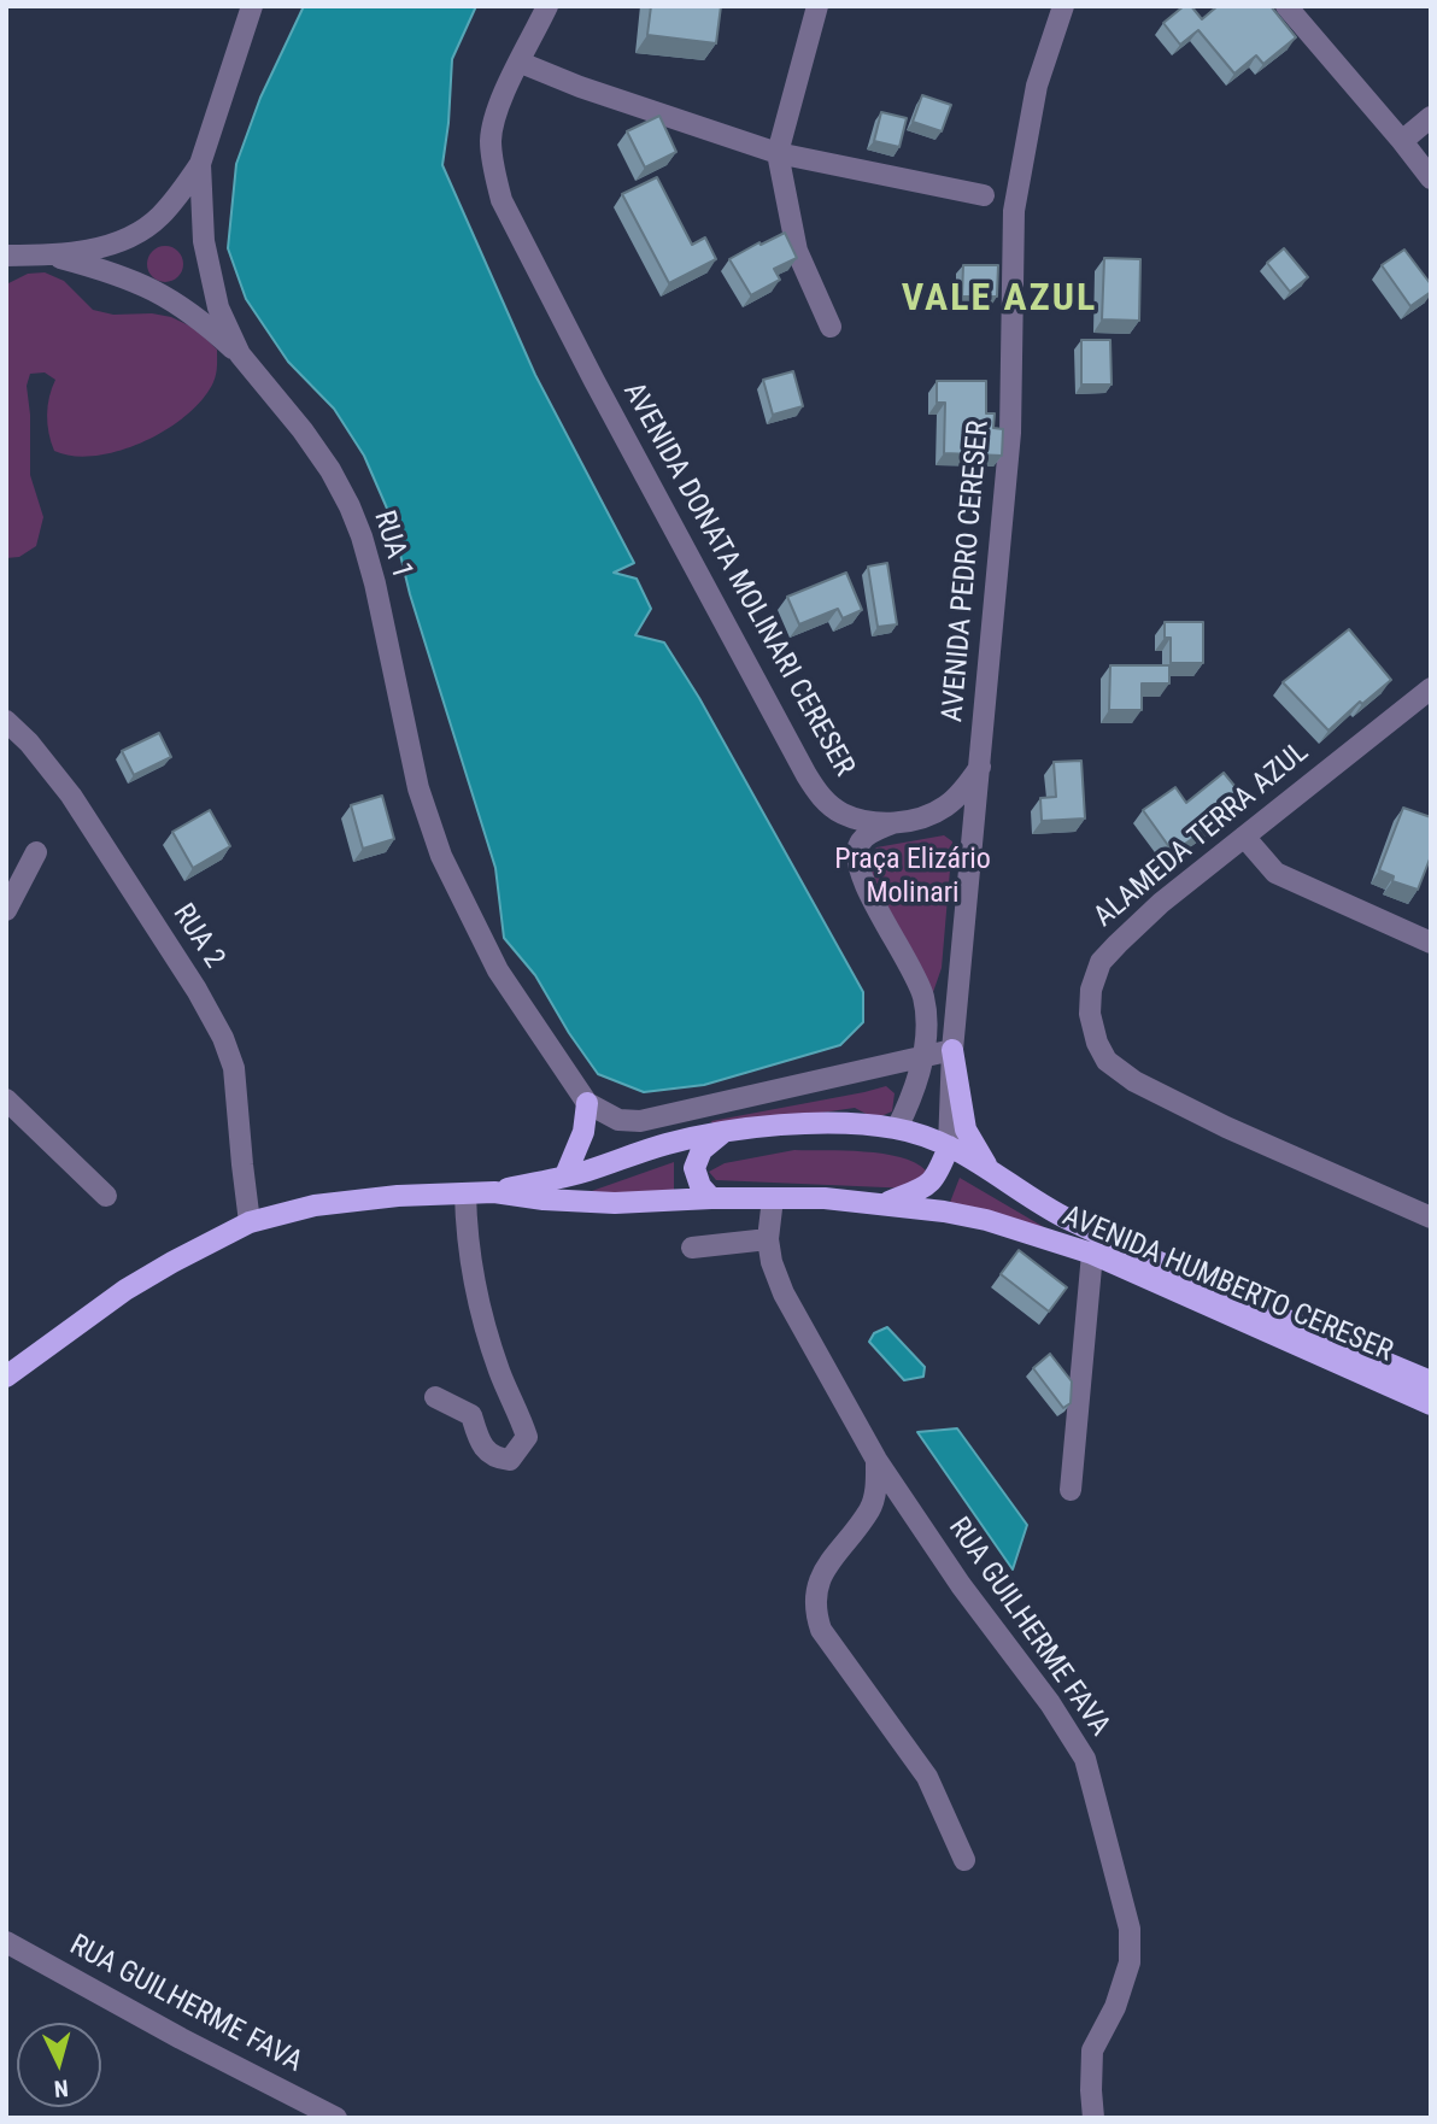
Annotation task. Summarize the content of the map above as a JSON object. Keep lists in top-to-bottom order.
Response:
{
  "streets": {
    "main road": ["AVENIDA HUMBERTO CERESER"],
    "street": [
      "RUA 1",
      "AVENIDA PEDRO CERESER",
      "AVENIDA DONATA MOLINARI CERESER",
      "ALAMEDA TERRA AZUL",
      "RUA 2",
      "RUA GUILHERME FAVA"
    ]
  },
  "crossings": [
    ["AVENIDA PEDRO CERESER", "AVENIDA HUMBERTO CERESER"],
    ["RUA 2", "AVENIDA HUMBERTO CERESER"],
    ["AVENIDA HUMBERTO CERESER", "RUA GUILHERME FAVA"]
  ],
  "districts": ["VALE AZUL"],
  "parks": ["Praça Elizário Molinari"],
  "north": "bottom"
}
